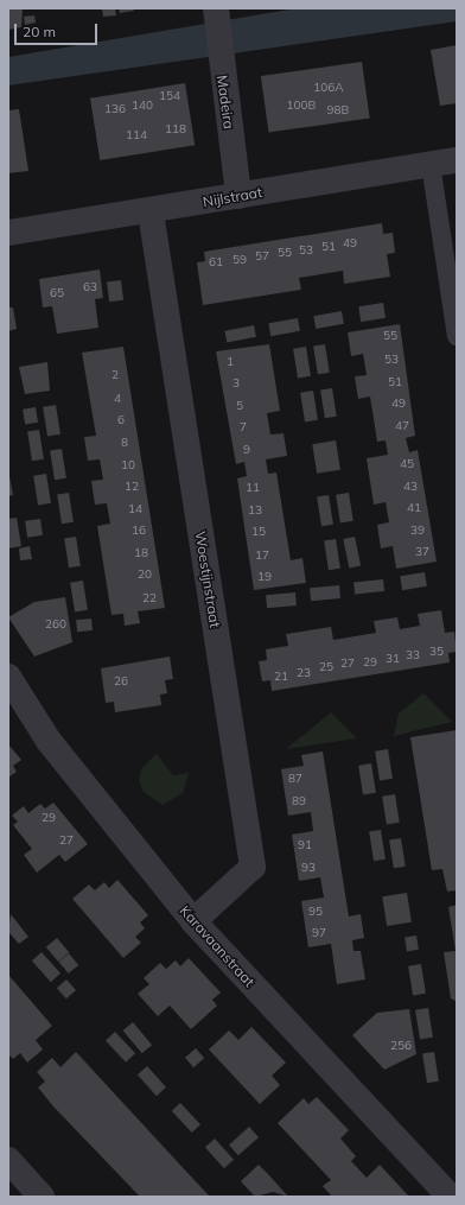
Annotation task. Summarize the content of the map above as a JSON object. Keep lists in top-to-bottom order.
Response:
{
  "streets": {
    "street": [
      "Madeira",
      "Nijlstraat",
      "Woestijnstraat",
      "Karavaanstraat"
    ]
  },
  "crossings": [
    ["Madeira", "Nijlstraat"],
    ["Nijlstraat", "Woestijnstraat"],
    ["Woestijnstraat", "Karavaanstraat"]
  ],
  "house_numbers": [
    "106A",
    "154",
    "140",
    "100B",
    "136",
    "98B",
    "118",
    "114",
    "49",
    "51",
    "53",
    "55",
    "57",
    "59",
    "61",
    "63",
    "65",
    "55",
    "53",
    "1",
    "2",
    "51",
    "3",
    "4",
    "49",
    "5",
    "6",
    "47",
    "7",
    "8",
    "9",
    "45",
    "10",
    "12",
    "43",
    "11",
    "41",
    "14",
    "13",
    "16",
    "39",
    "15",
    "37",
    "18",
    "17",
    "20",
    "19",
    "22",
    "260",
    "35",
    "33",
    "31",
    "29",
    "27",
    "25",
    "23",
    "21",
    "26",
    "87",
    "89",
    "29",
    "27",
    "91",
    "93",
    "95",
    "97",
    "256"
  ],
  "scale_bar": "20 m"
}
